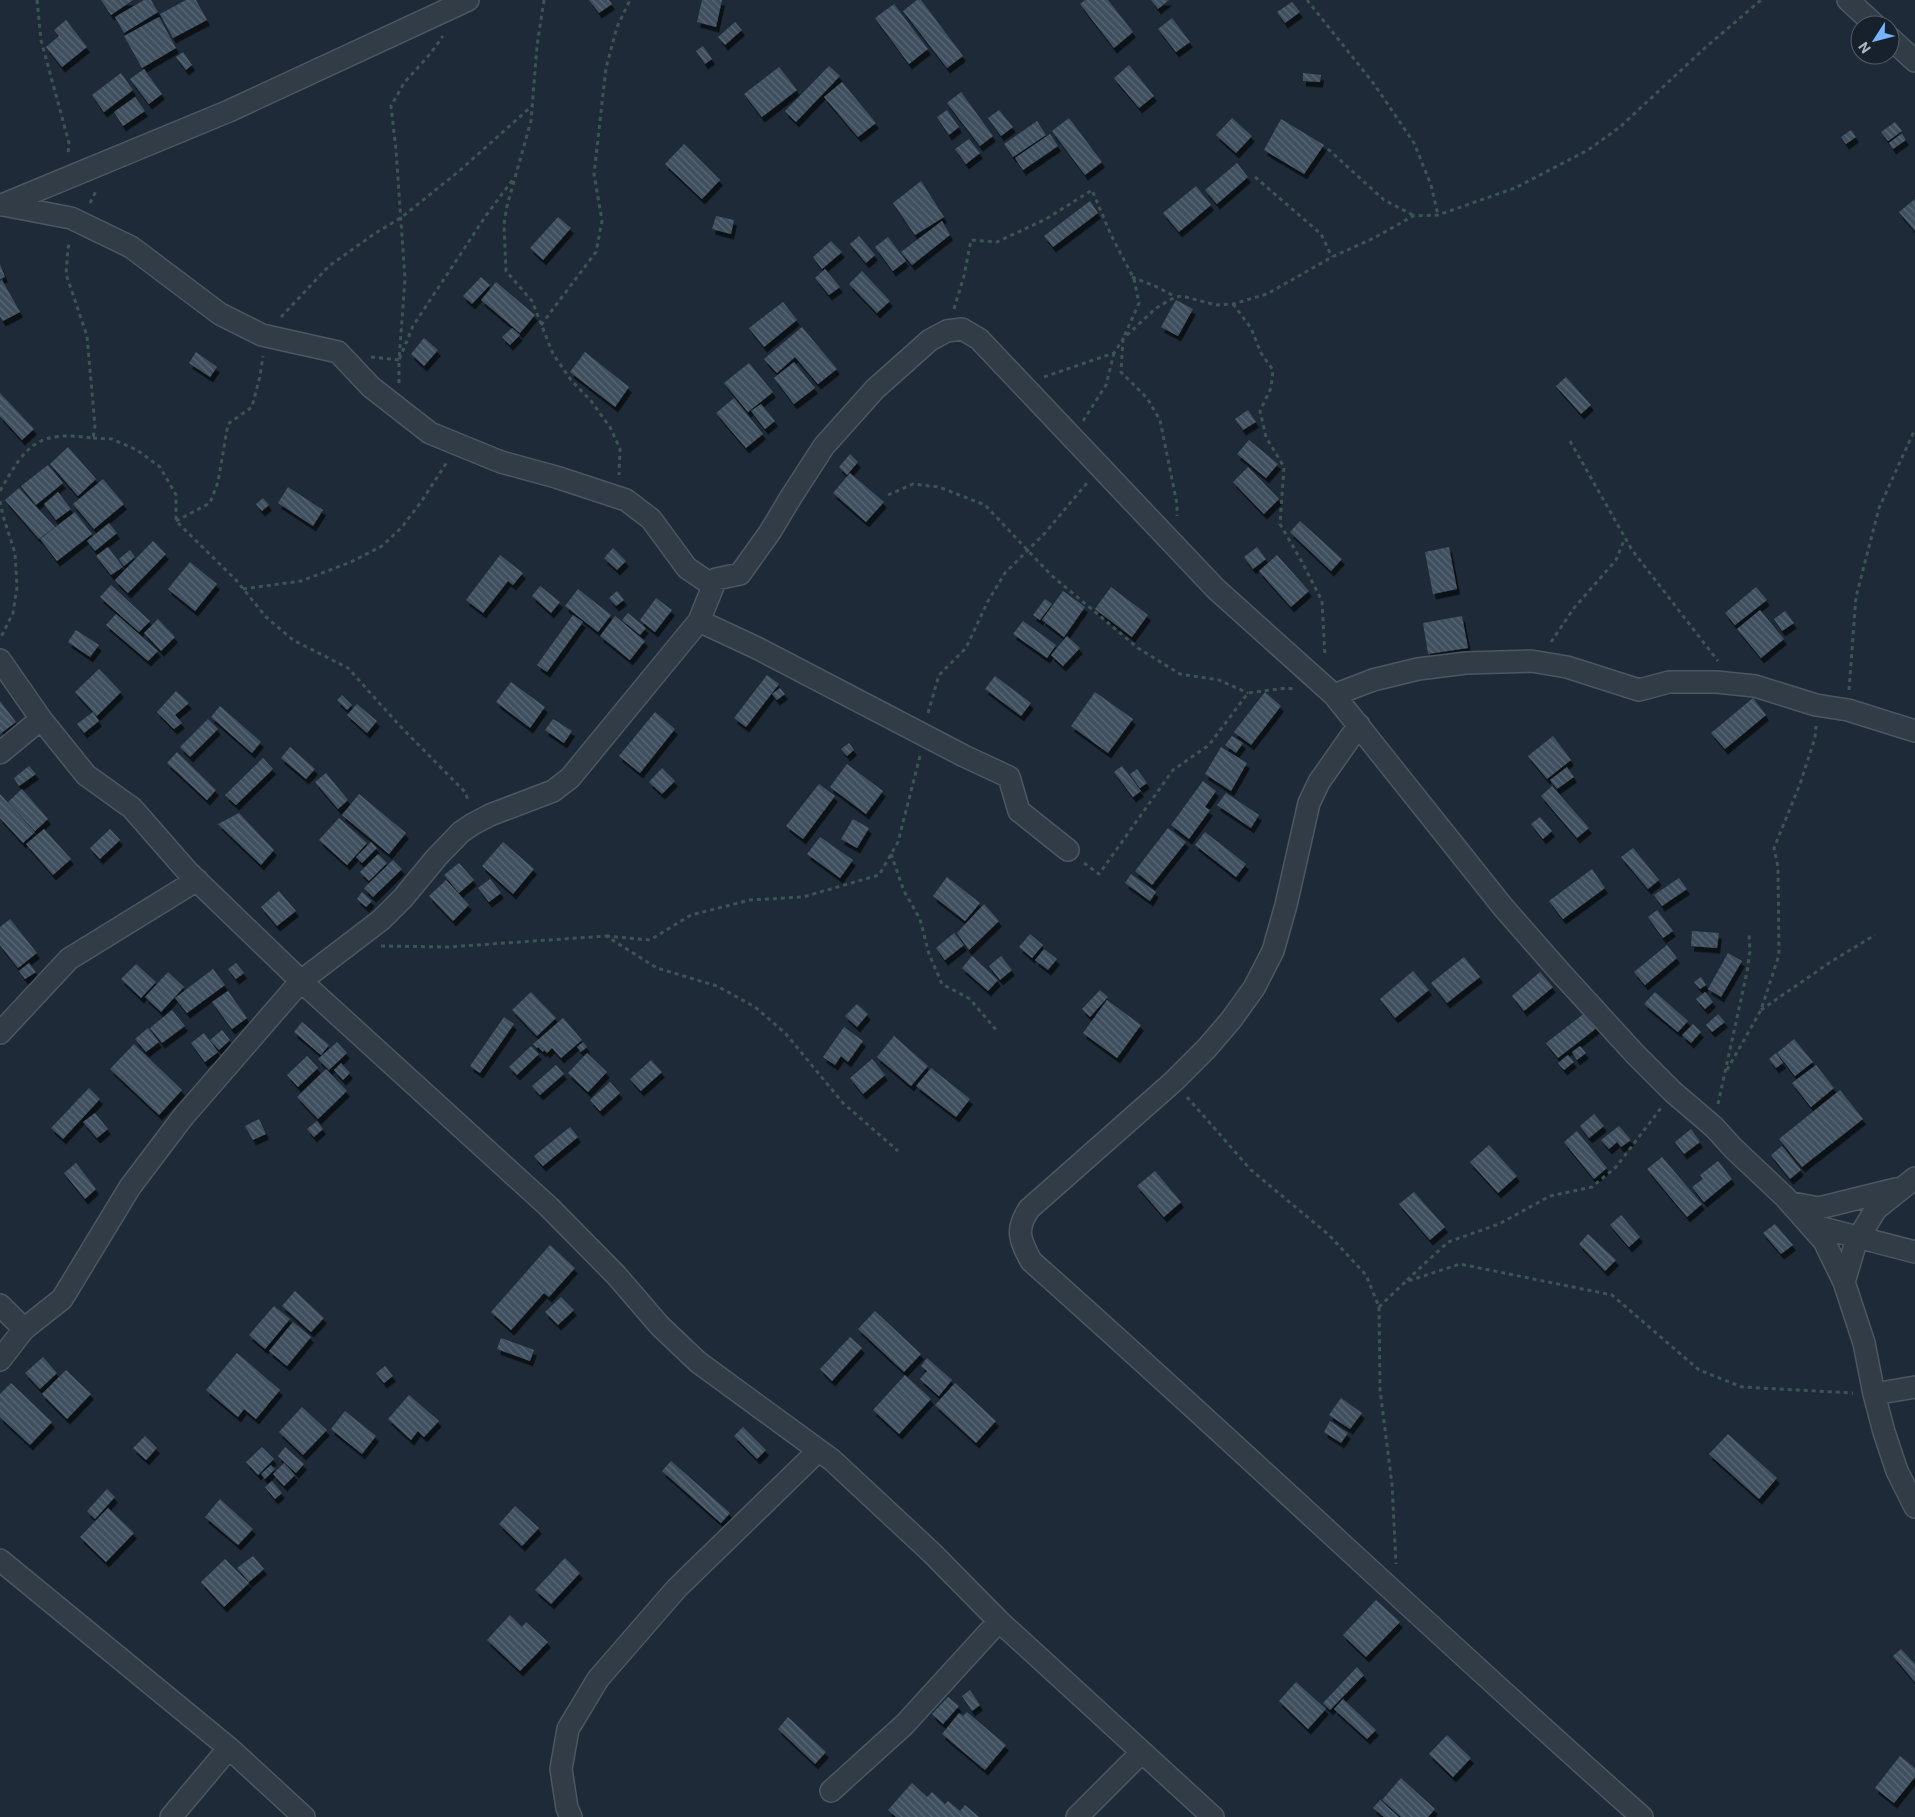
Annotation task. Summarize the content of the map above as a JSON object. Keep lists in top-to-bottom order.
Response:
{
  "north": "bottom left"
}
